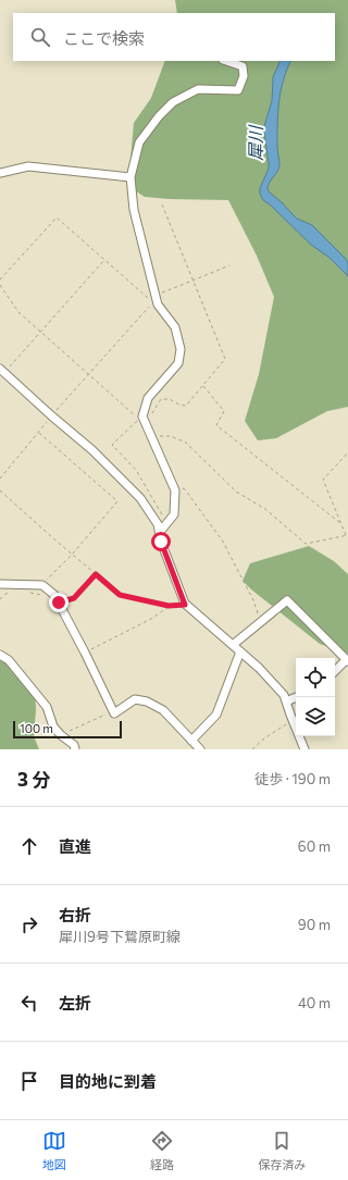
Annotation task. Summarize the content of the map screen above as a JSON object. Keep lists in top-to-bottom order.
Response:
{
  "water": ["犀川"],
  "scale_bar": "100 m",
  "page": {
    "search": "ここで検索",
    "scale": "100 m",
    "heading": ["3 分", "徒歩 · 190 m"],
    "list": [
      ["直進", "60 m"],
      ["右折", "犀川9号下鴛原町線", "90 m"],
      ["左折", "40 m"],
      "目的地に到着"
    ],
    "nav": ["地図", "経路", "保存済み"]
  }
}
